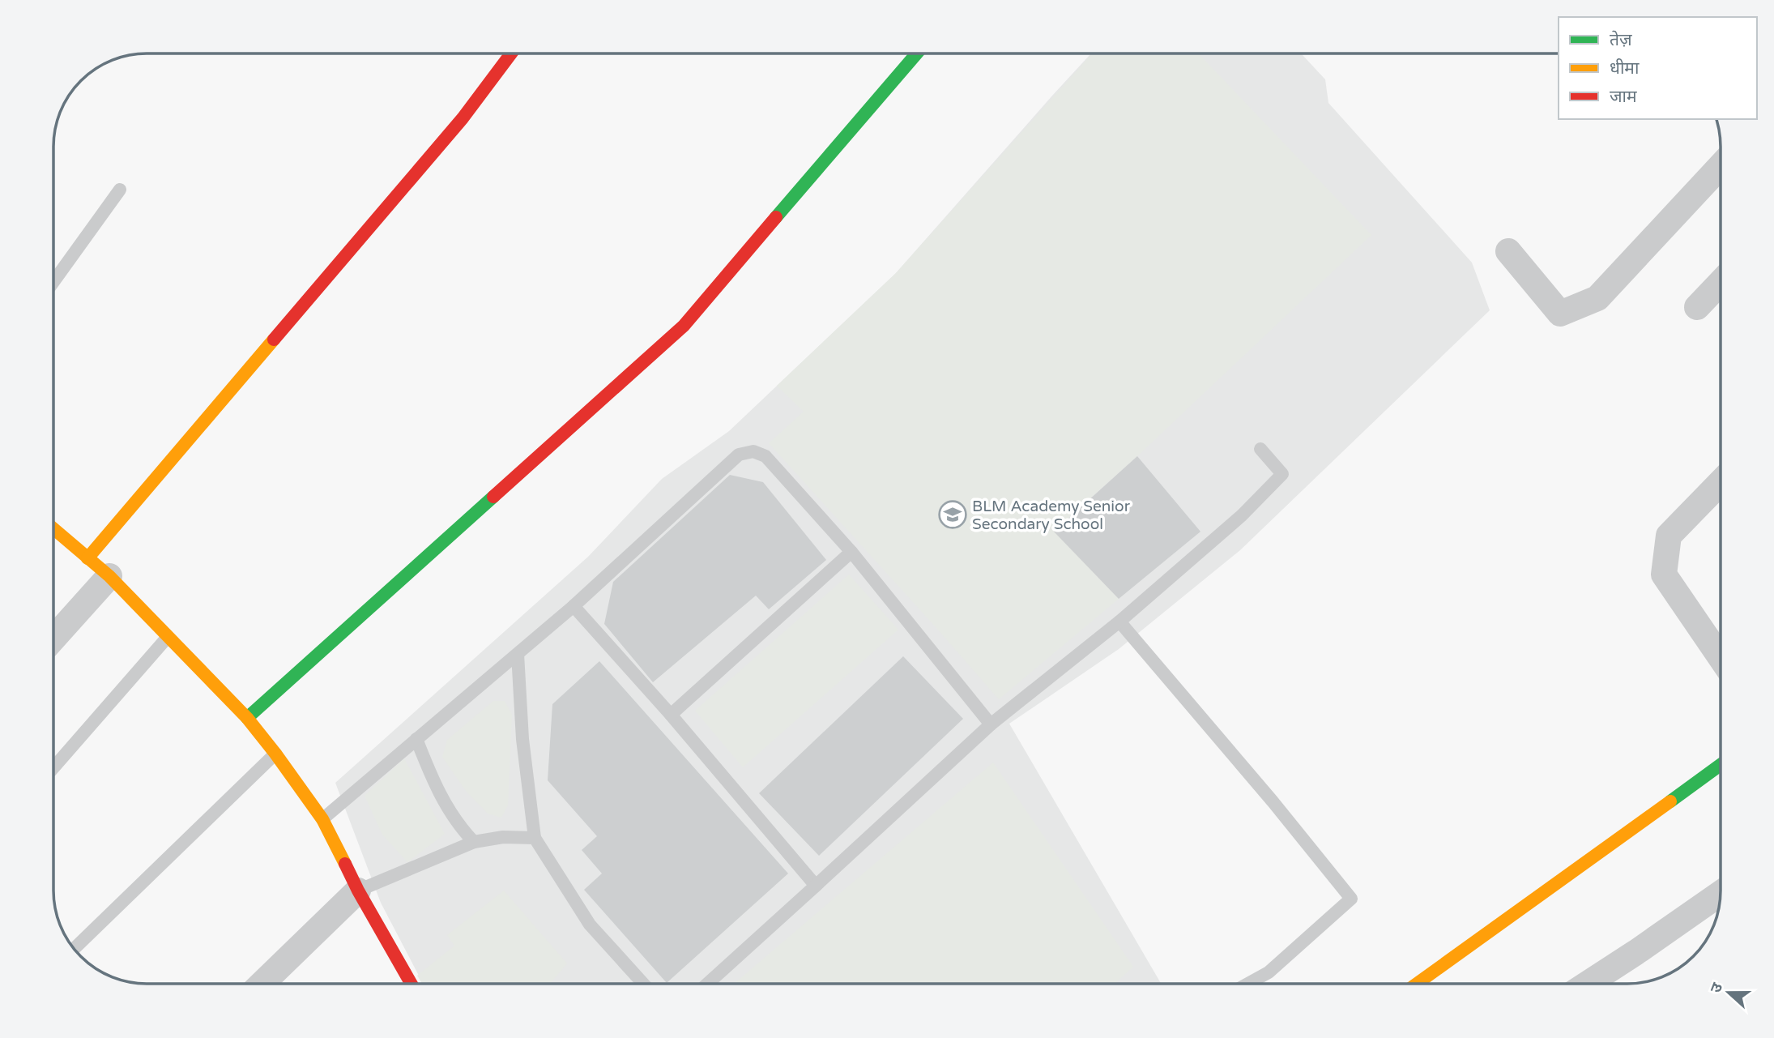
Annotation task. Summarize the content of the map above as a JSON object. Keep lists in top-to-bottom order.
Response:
{
  "places": {
    "school or university": ["BLM Academy Senior Secondary School"]
  },
  "legend": ["तेज़", "धीमा", "जाम"],
  "north": "left"
}
